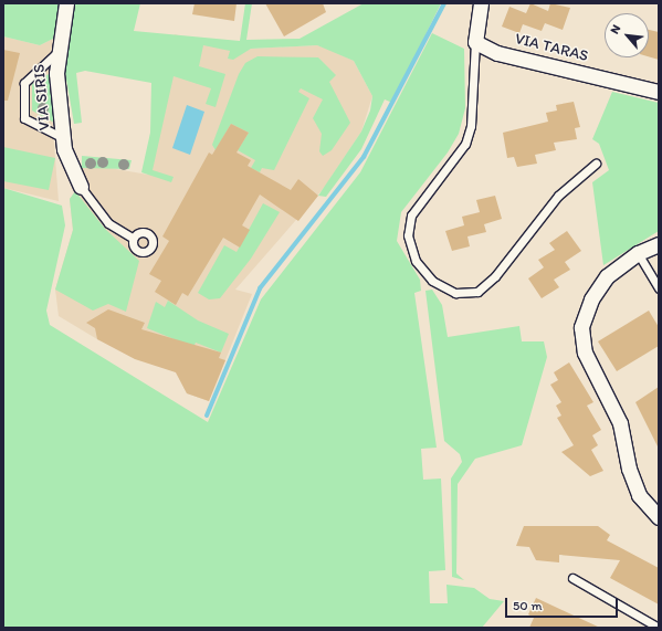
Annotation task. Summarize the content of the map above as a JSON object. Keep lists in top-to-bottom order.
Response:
{
  "streets": {
    "street": ["VIA TARAS", "VIA SIRIS"]
  },
  "scale_bar": "50 m",
  "north": "top left"
}
